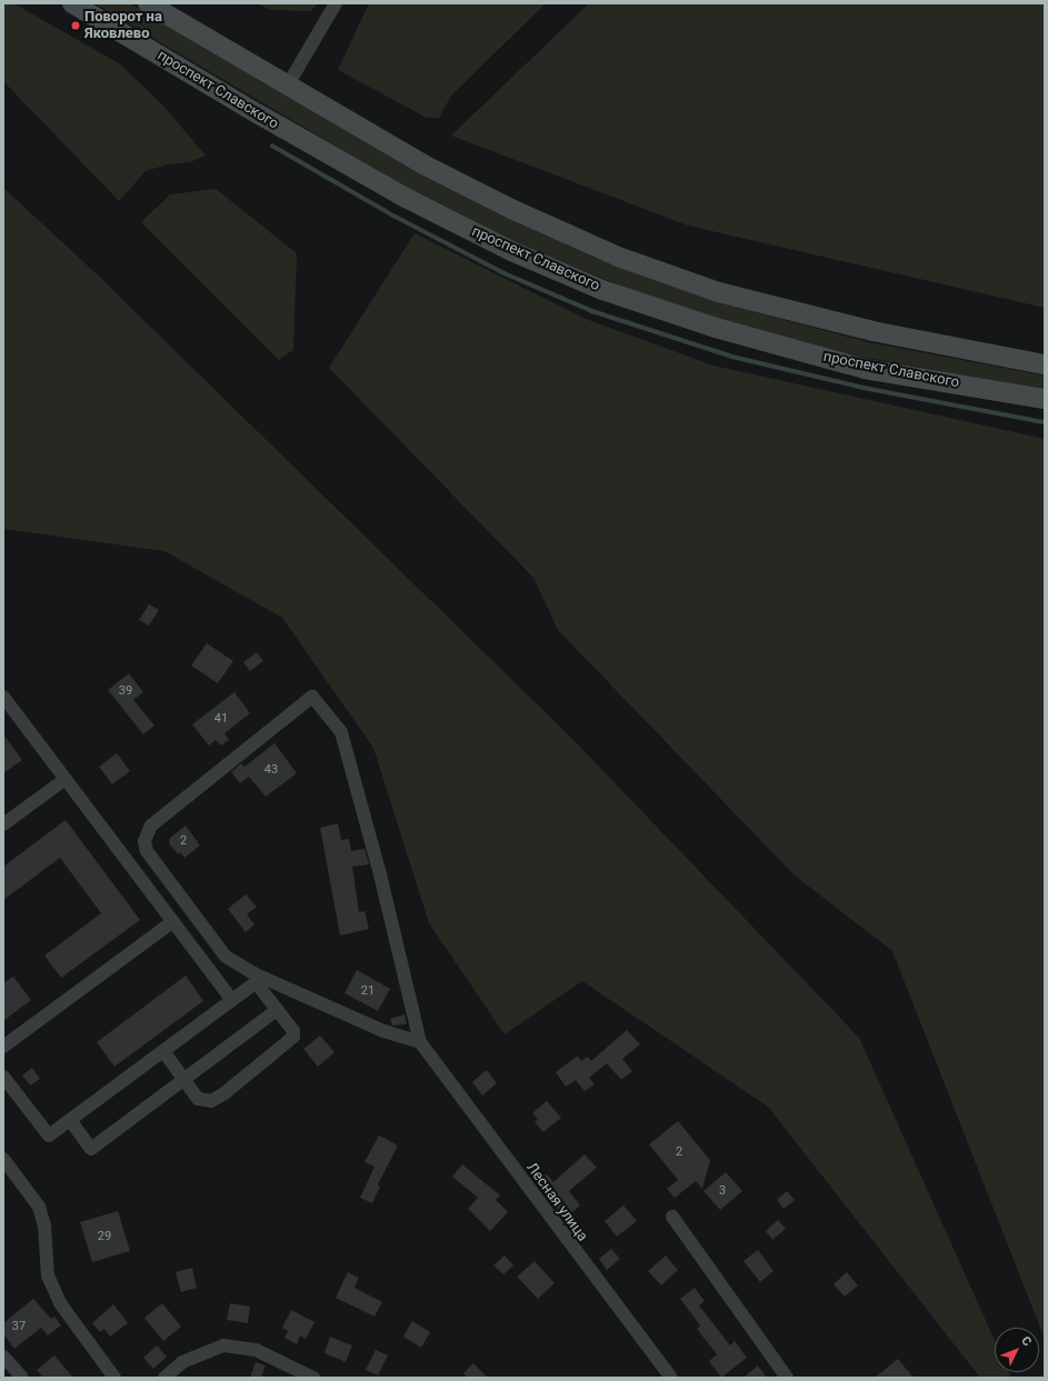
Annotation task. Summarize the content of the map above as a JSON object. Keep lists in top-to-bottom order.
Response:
{
  "streets": {
    "main road": ["проспект Славского"],
    "street": ["Лесная улица"]
  },
  "places": ["Поворот на Яковлево"],
  "house_numbers": [
    "39",
    "41",
    "43",
    "2",
    "21",
    "2",
    "3",
    "29",
    "37"
  ],
  "north": "top right"
}
